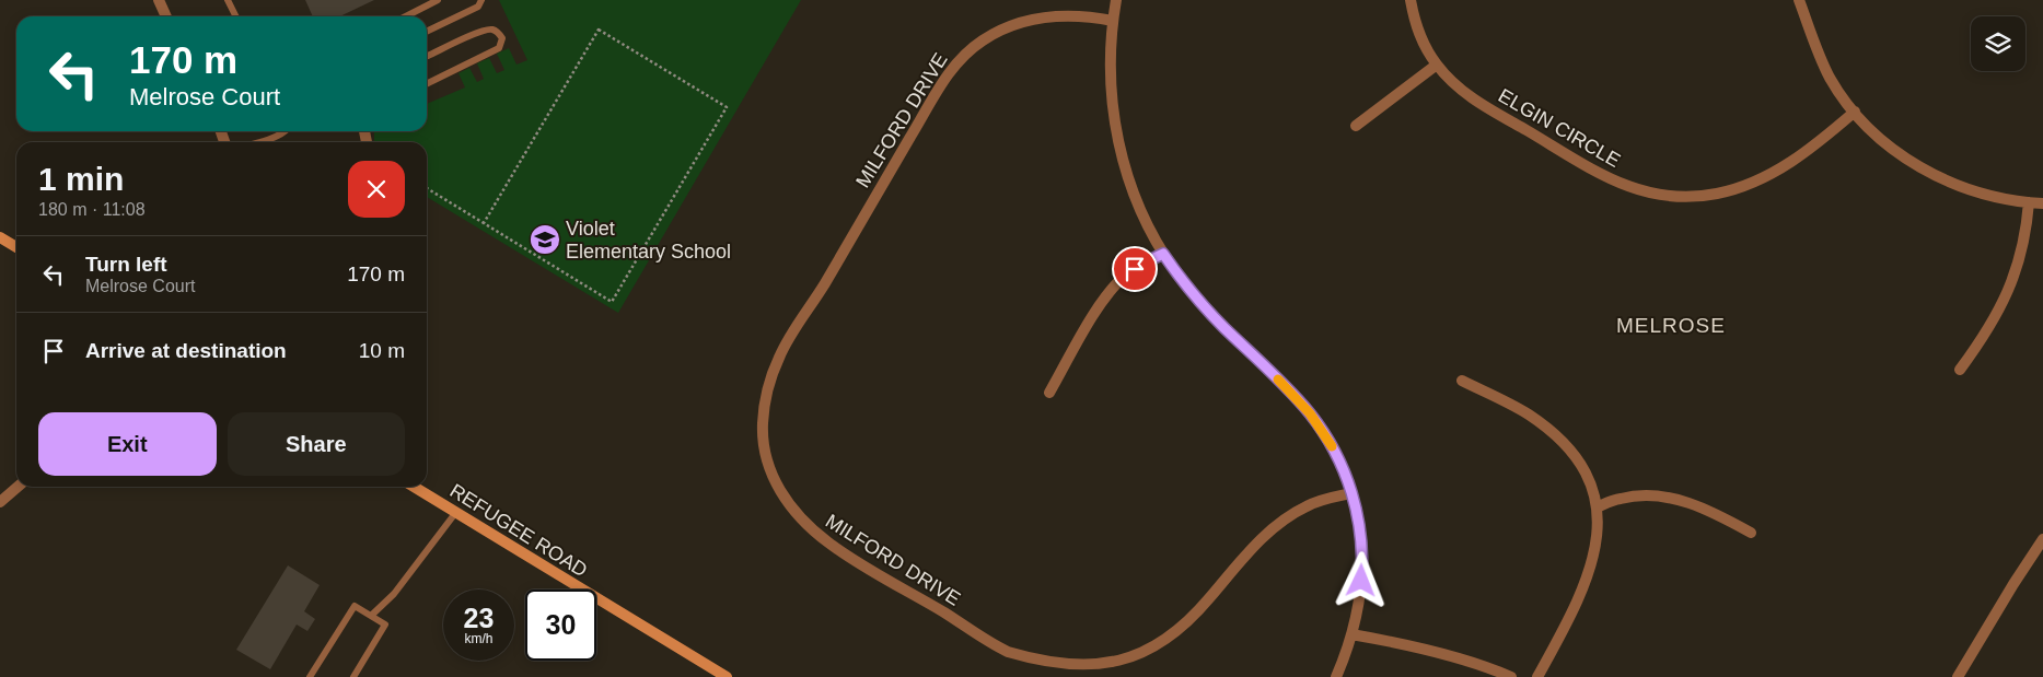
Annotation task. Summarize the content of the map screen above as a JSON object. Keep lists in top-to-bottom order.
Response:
{
  "streets": {
    "main road": ["REFUGEE ROAD"],
    "street": ["MILFORD DRIVE", "ELGIN CIRCLE"]
  },
  "districts": ["MELROSE"],
  "places": {
    "school or university": ["Violet Elementary School"]
  },
  "page": {
    "turn": ["170 m", "Melrose Court"],
    "heading": ["1 min", "180 m · 11:08"],
    "list": [
      {
        "name": "Turn left",
        "note": "Melrose Court",
        "value": "170 m"
      },
      {
        "name": "Arrive at destination",
        "value": "10 m"
      }
    ],
    "buttons": ["Exit", "Share"],
    "speed": "23 km/h",
    "limit": "30"
  }
}
